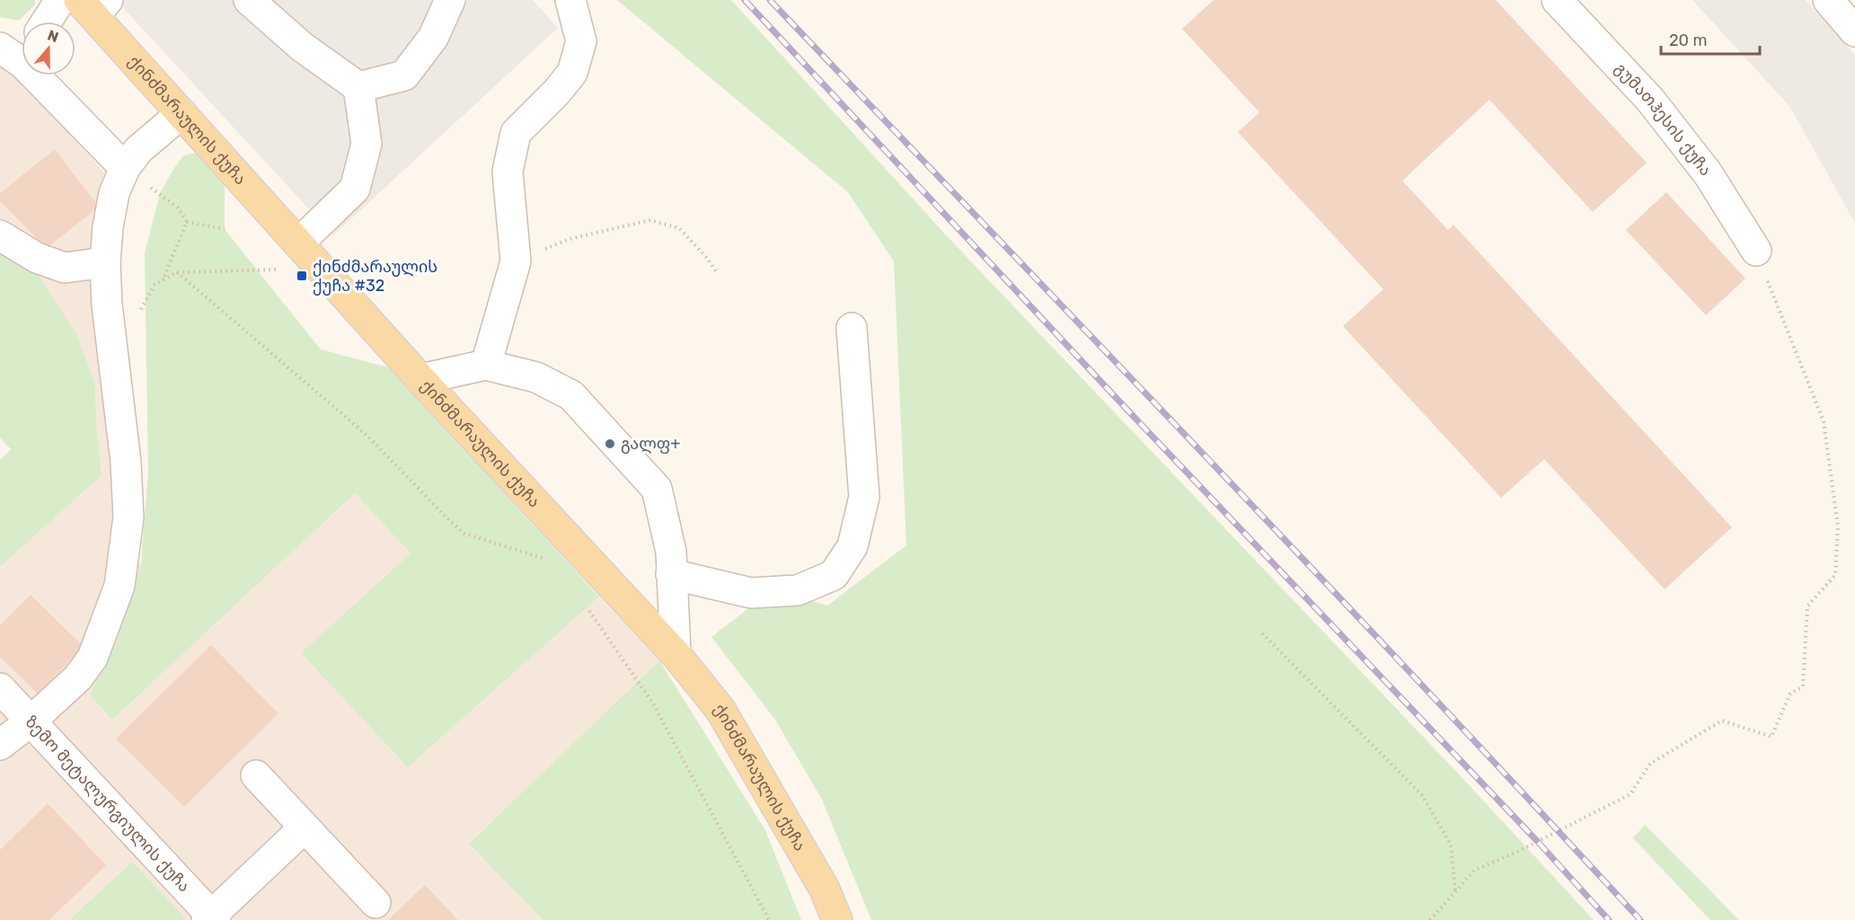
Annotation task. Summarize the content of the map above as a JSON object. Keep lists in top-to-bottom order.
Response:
{
  "streets": {
    "main road": ["ქინძმარაულის ქუჩა"],
    "street": ["გუმათჰესის ქუჩა", "ზემო მეტალურგიულის ქუჩა"]
  },
  "places": {
    "transit": ["ქინძმარაულის ქუჩა #32"],
    "other": ["გალფ+"]
  },
  "scale_bar": "20 m",
  "north": "top"
}
